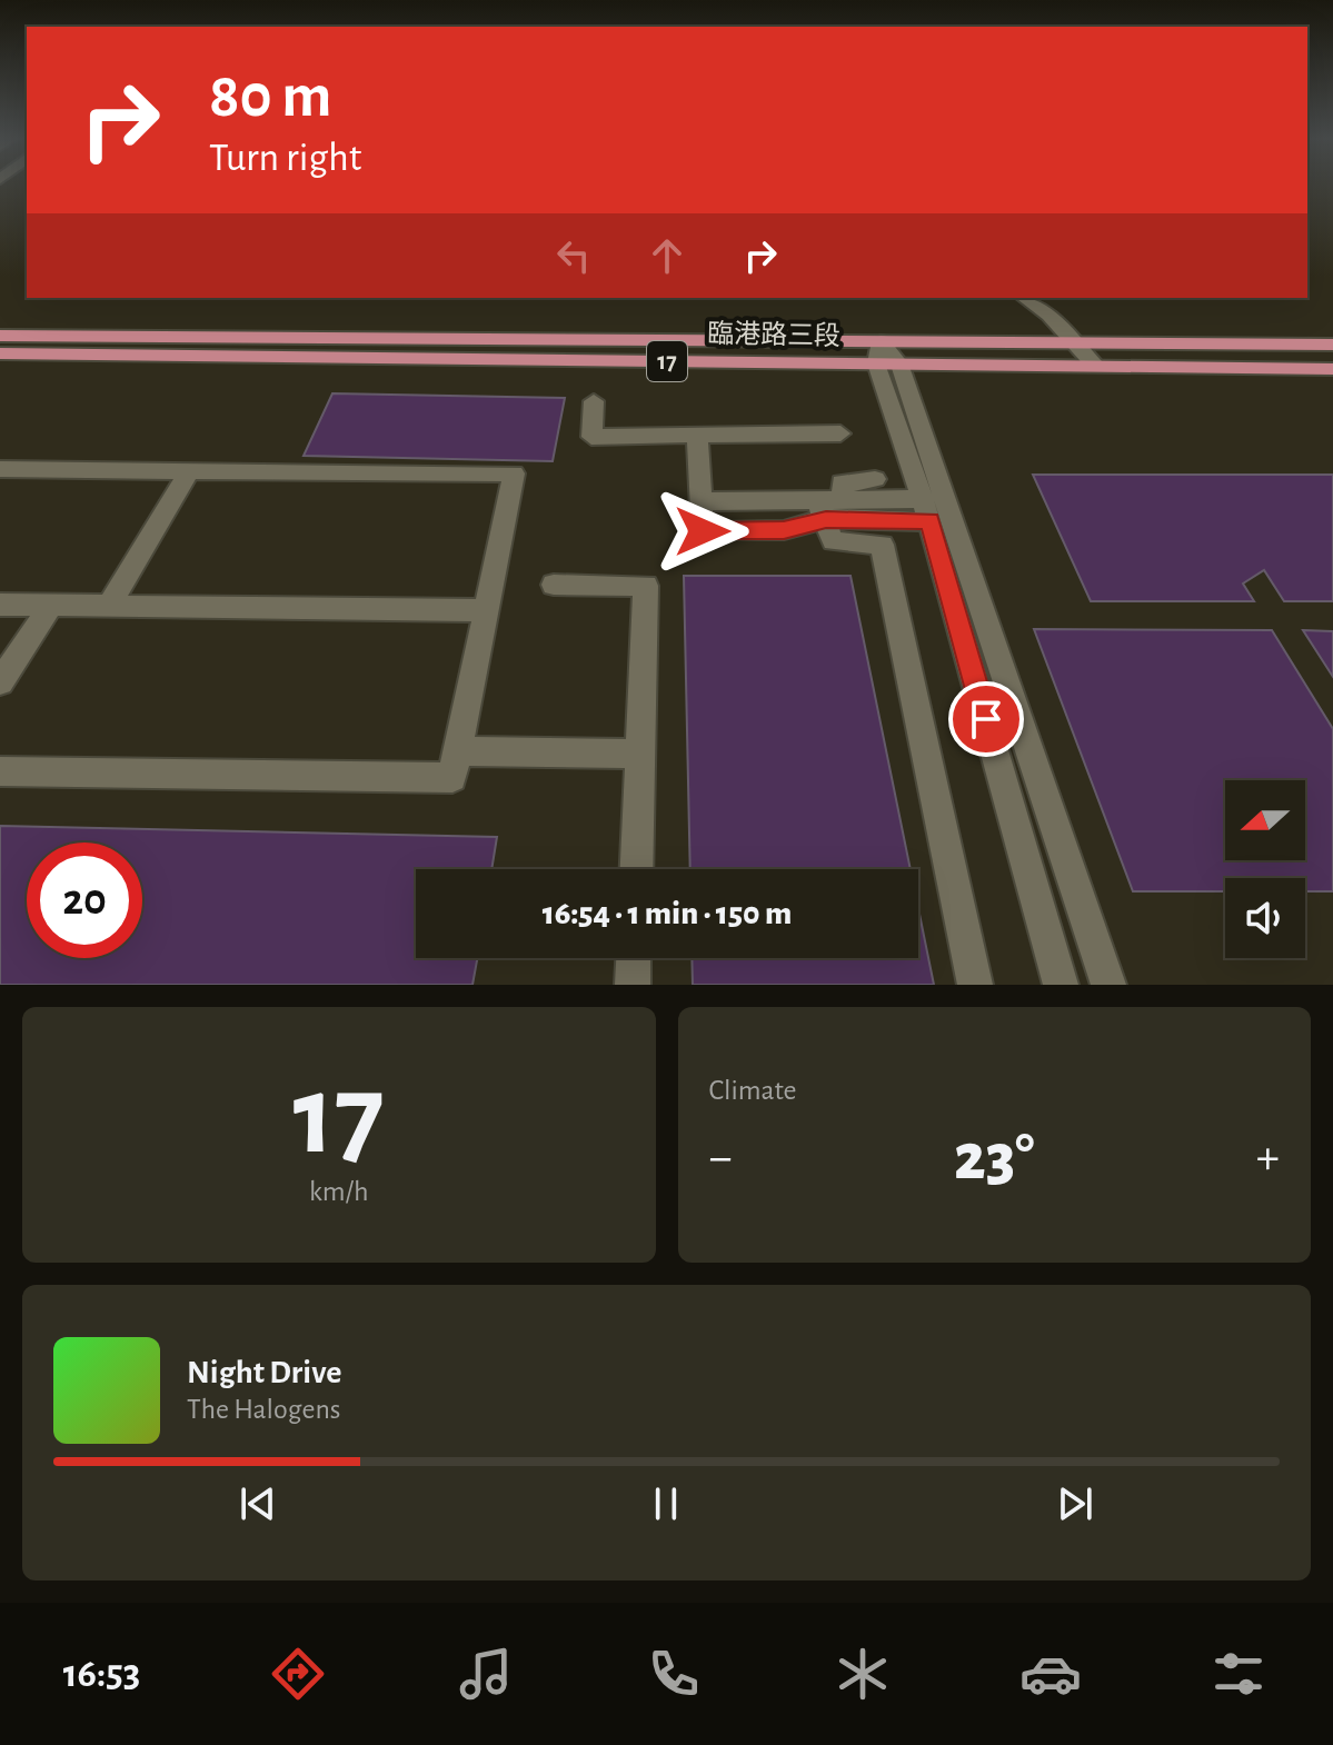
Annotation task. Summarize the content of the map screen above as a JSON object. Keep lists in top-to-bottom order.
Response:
{
  "streets": {
    "main road": ["臨港路三段", "17"]
  },
  "north": "left",
  "page": {
    "turn": ["80 m", "Turn right"],
    "limit": "20",
    "trip": "16:54 · 1 min · 150 m",
    "tile": [
      ["17", "km/h"],
      "Climate"
    ],
    "heat": ["−", "23°", "+"],
    "song": ["Night Drive", "The Halogens"],
    "tabs": "16:53"
  }
}
